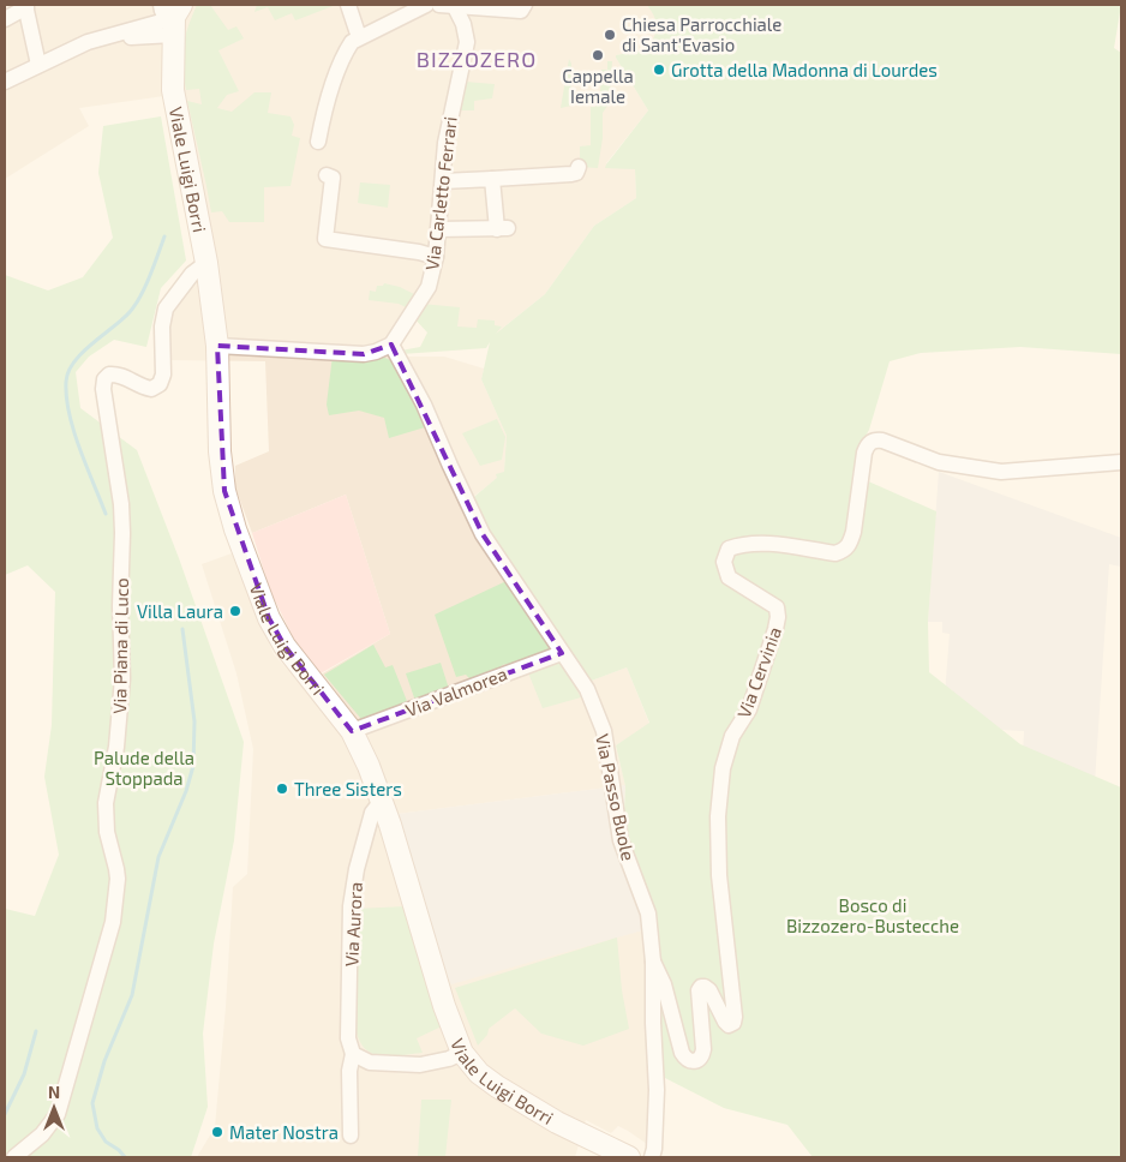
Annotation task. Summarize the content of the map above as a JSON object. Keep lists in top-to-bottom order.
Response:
{
  "streets": {
    "main road": ["Viale Luigi Borri"],
    "street": [
      "Via Carletto Ferrari",
      "Via Piana di Luco",
      "Via Cervinia",
      "Via Valmorea",
      "Via Passo Buole",
      "Via Aurora"
    ]
  },
  "crossings": [
    ["Viale Luigi Borri", "Via Piana di Luco"],
    ["Viale Luigi Borri", "Via Valmorea"],
    ["Viale Luigi Borri", "Via Aurora"],
    ["Via Carletto Ferrari", "Via Passo Buole"],
    ["Via Cervinia", "Via Passo Buole"],
    ["Via Valmorea", "Via Passo Buole"]
  ],
  "districts": ["BIZZOZERO"],
  "parks": ["Palude della Stoppada", "Bosco di Bizzozero-Bustecche"],
  "places": [
    "Chiesa Parrocchiale di Sant'Evasio",
    "Cappella Iemale",
    "Grotta della Madonna di Lourdes",
    "Villa Laura",
    "Three Sisters",
    "Mater Nostra"
  ],
  "north": "top"
}
